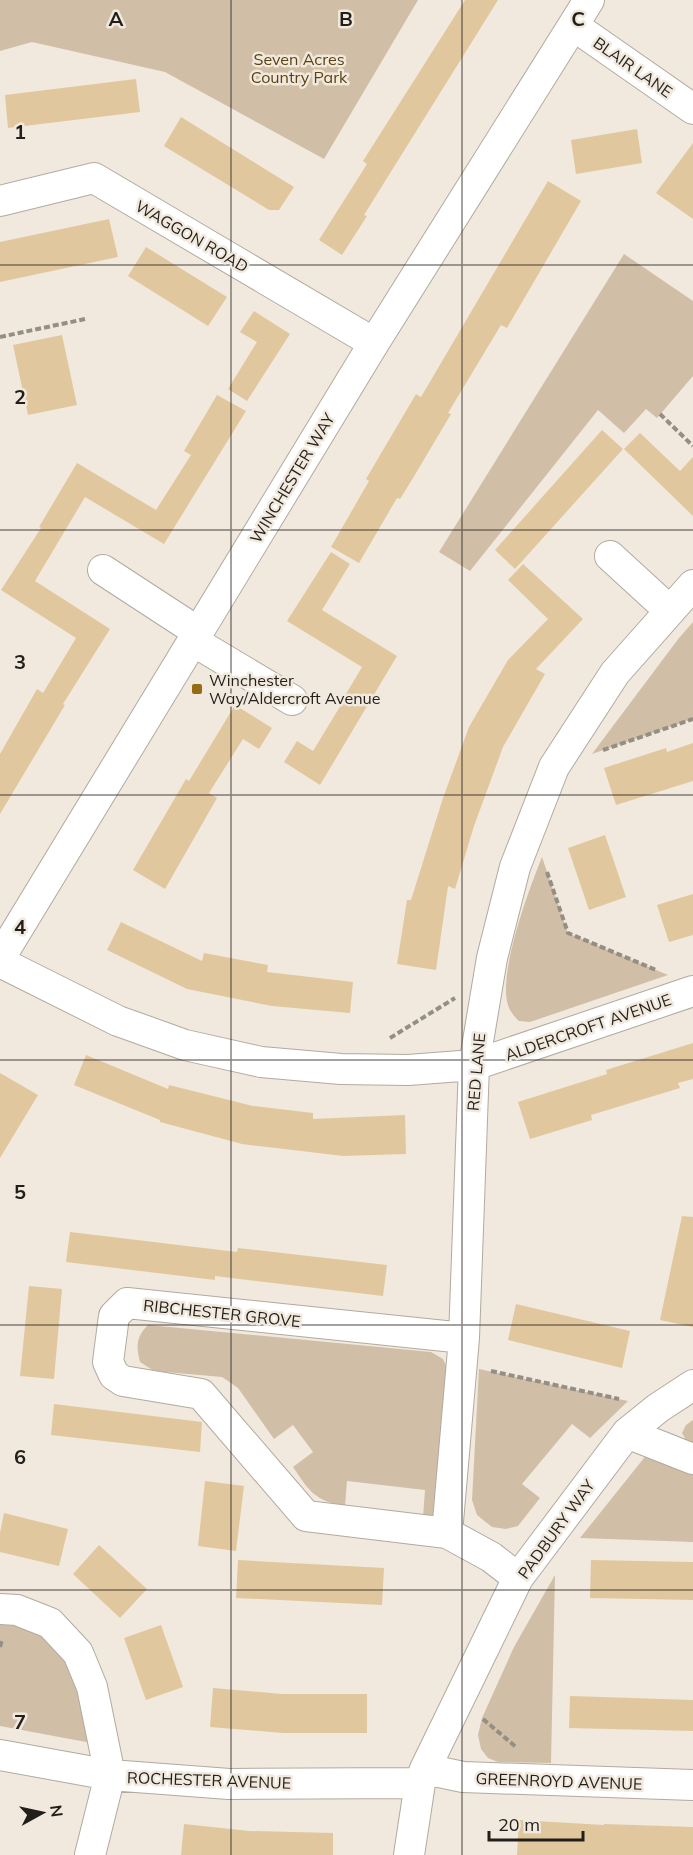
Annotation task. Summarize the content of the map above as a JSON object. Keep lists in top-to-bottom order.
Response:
{
  "streets": {
    "street": [
      "BLAIR LANE",
      "WAGGON ROAD",
      "WINCHESTER WAY",
      "ALDERCROFT AVENUE",
      "RED LANE",
      "RIBCHESTER GROVE",
      "PADBURY WAY",
      "ROCHESTER AVENUE",
      "GREENROYD AVENUE"
    ]
  },
  "crossings": [
    ["BLAIR LANE", "WINCHESTER WAY"],
    ["WAGGON ROAD", "WINCHESTER WAY"],
    ["WINCHESTER WAY", "ALDERCROFT AVENUE"],
    ["ALDERCROFT AVENUE", "RED LANE"],
    ["RED LANE", "RIBCHESTER GROVE"],
    ["PADBURY WAY", "ROCHESTER AVENUE"],
    ["PADBURY WAY", "GREENROYD AVENUE"],
    ["ROCHESTER AVENUE", "GREENROYD AVENUE"]
  ],
  "parks": ["Seven Acres Country Park"],
  "places": {
    "transit": ["Winchester Way/Aldercroft Avenue"]
  },
  "scale_bar": "20 m",
  "north": "right",
  "grid": {
    "columns": ["A", "B", "C"],
    "rows": [
      "1",
      "2",
      "3",
      "4",
      "5",
      "6",
      "7"
    ]
  }
}
